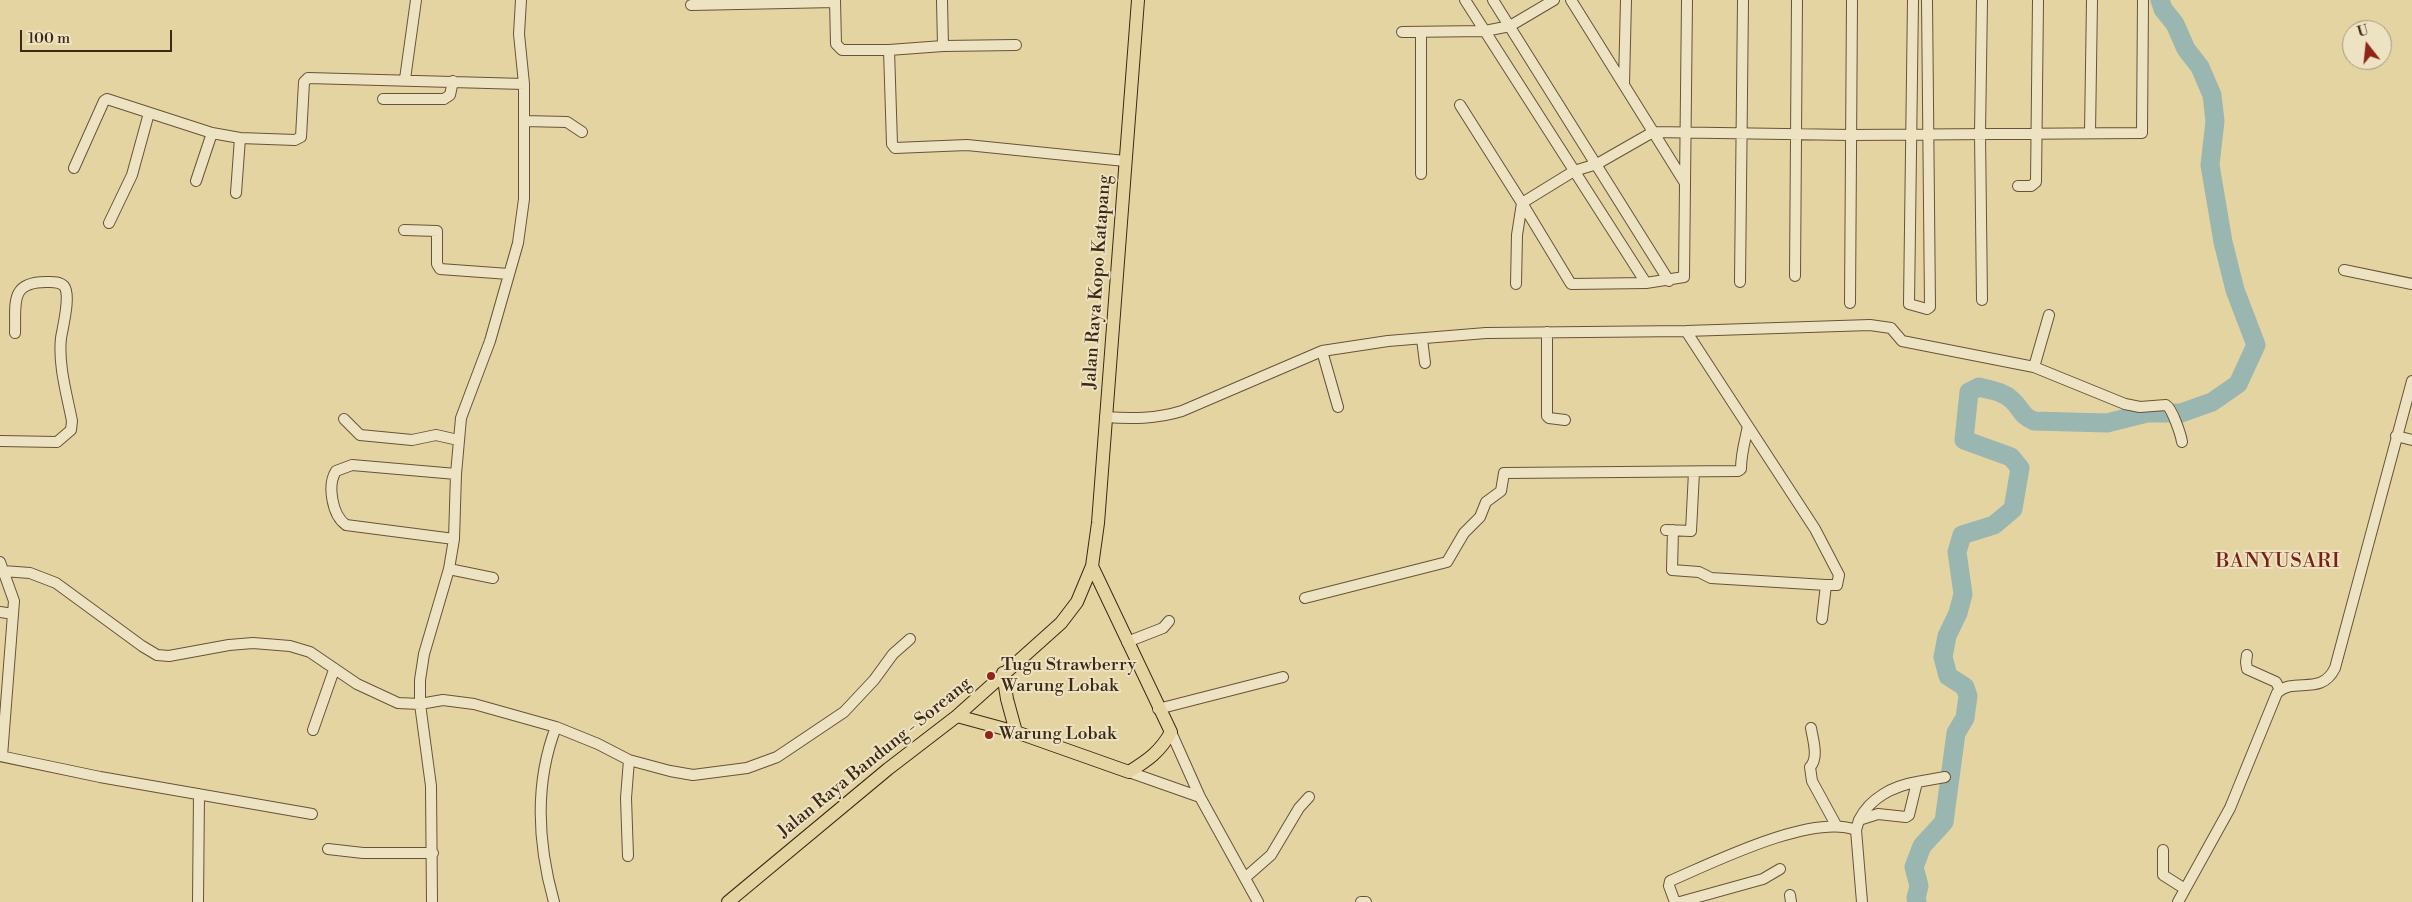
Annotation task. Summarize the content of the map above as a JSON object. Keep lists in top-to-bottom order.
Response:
{
  "streets": {
    "main road": ["Jalan Raya Kopo Katapang", "Jalan Raya Bandung - Soreang"]
  },
  "crossings": [
    ["Jalan Raya Kopo Katapang", "Jalan Raya Bandung - Soreang"]
  ],
  "districts": ["BANYUSARI"],
  "places": ["Tugu Strawberry Warung Lobak", "Warung Lobak"],
  "scale_bar": "100 m",
  "north": "top"
}
